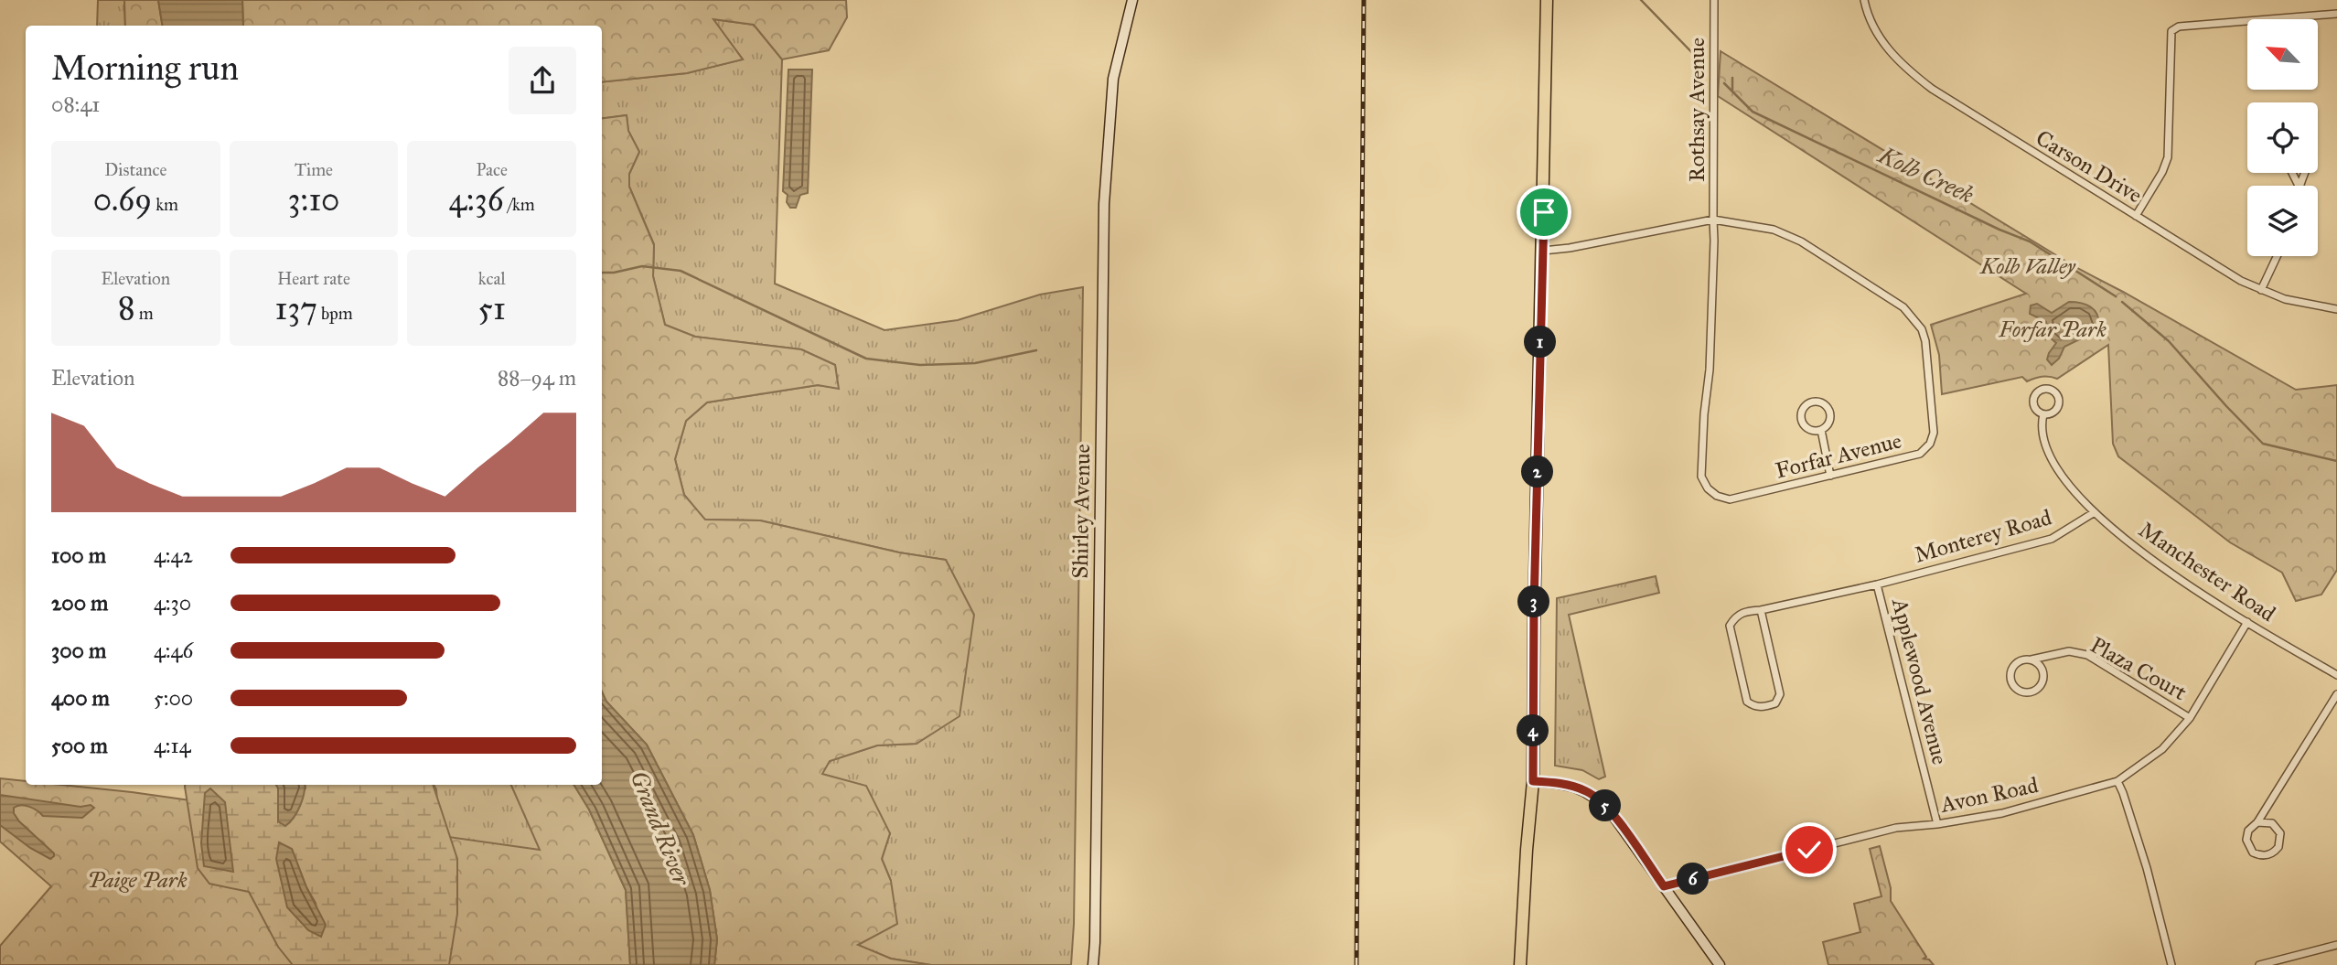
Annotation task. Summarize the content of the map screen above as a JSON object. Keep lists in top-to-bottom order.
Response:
{
  "streets": {
    "main road": ["Shirley Avenue"],
    "street": [
      "Rothsay Avenue",
      "Carson Drive",
      "Forfar Avenue",
      "Monterey Road",
      "Manchester Road",
      "Plaza Court",
      "Applewood Avenue",
      "Avon Road"
    ]
  },
  "crossings": [
    ["Rothsay Avenue", "Forfar Avenue"],
    ["Monterey Road", "Manchester Road"],
    ["Monterey Road", "Applewood Avenue"],
    ["Manchester Road", "Avon Road"],
    ["Plaza Court", "Avon Road"],
    ["Applewood Avenue", "Avon Road"]
  ],
  "water": ["Kolb Creek", "Grand River"],
  "parks": ["Kolb Valley", "Forfar Park", "Paige Park"],
  "north": "top left",
  "page": {
    "heading": ["Morning run", "08:41"],
    "stats": [
      ["Distance", "0.69 km"],
      ["Time", "3:10"],
      ["Pace", "4:36 /km"],
      ["Elevation", "8 m"],
      ["Heart rate", "137 bpm"],
      ["kcal", "51"]
    ],
    "pins": [
      "1",
      "2",
      "3",
      "4",
      "5",
      "6"
    ],
    "chart": ["Elevation", "88–94 m"],
    "list": [
      {
        "name": "100 m",
        "note": "4:42"
      },
      {
        "name": "200 m",
        "note": "4:30"
      },
      {
        "name": "300 m",
        "note": "4:46"
      },
      {
        "name": "400 m",
        "note": "5:00"
      },
      {
        "name": "500 m",
        "note": "4:14"
      }
    ]
  }
}
